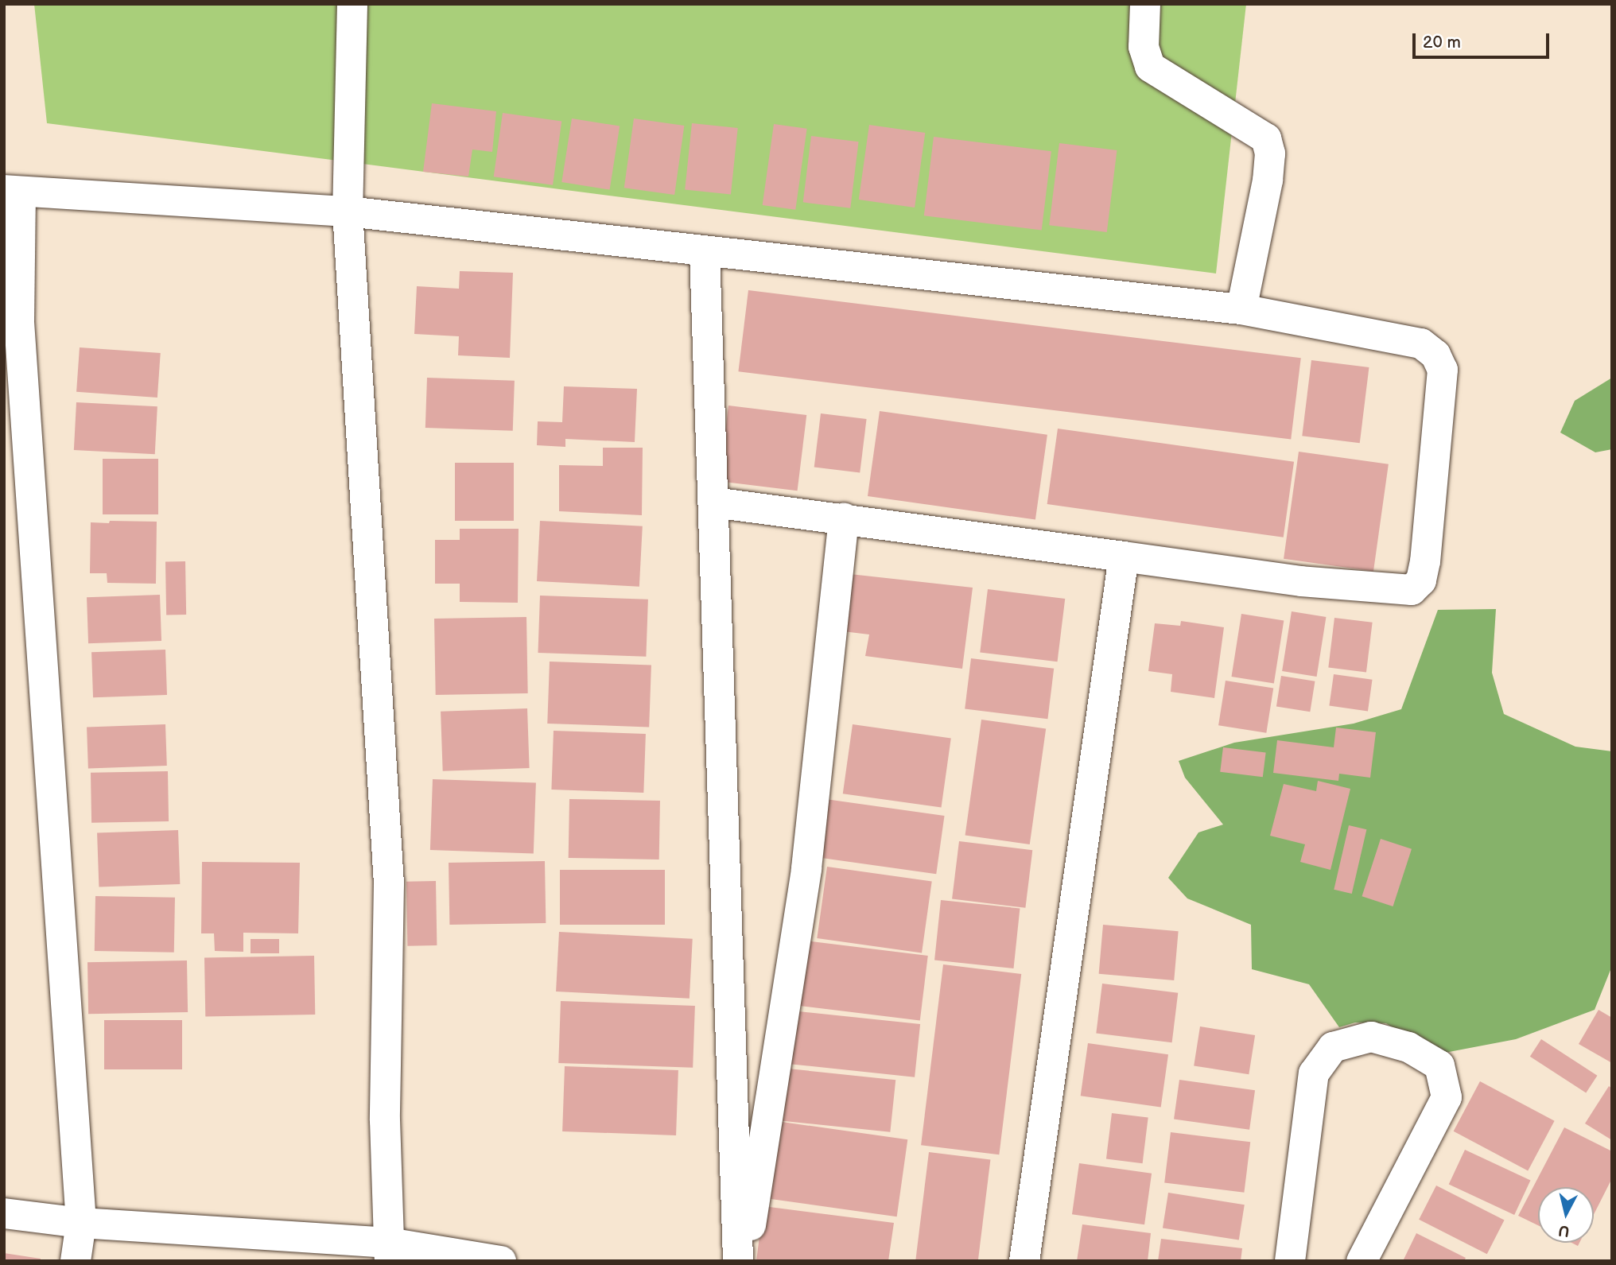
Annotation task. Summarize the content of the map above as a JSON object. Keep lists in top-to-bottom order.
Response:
{
  "scale_bar": "20 m",
  "north": "bottom"
}
